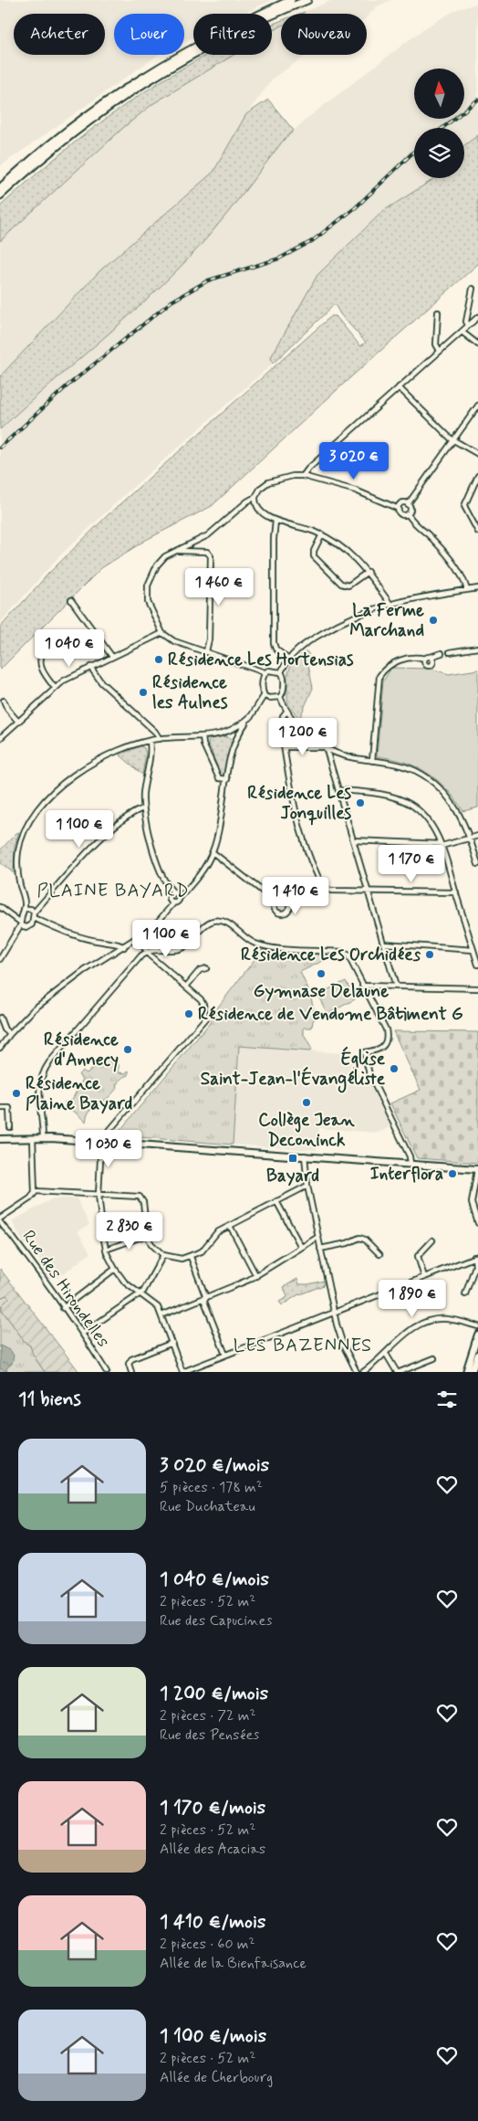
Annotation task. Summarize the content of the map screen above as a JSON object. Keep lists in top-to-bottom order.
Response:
{
  "streets": {
    "street": ["Rue des Hirondelles"]
  },
  "districts": ["PLAINE BAYARD", "LES BAZENNES"],
  "places": {
    "other": [
      "La Ferme Marchand",
      "Résidence Les Hortensias",
      "Résidence les Aulnes",
      "Résidence Les Jonquilles",
      "Résidence Les Orchidées",
      "Gymnase Delaune",
      "Résidence de Vendome Bâtiment G",
      "Résidence d'Annecy",
      "Église Saint-Jean-l'Évangéliste",
      "Résidence Plaine Bayard",
      "Collège Jean Deconinck",
      "Interflora"
    ],
    "transit": ["Bayard"]
  },
  "north": "top",
  "page": {
    "chip": [
      "Acheter",
      "Louer",
      "Filtres",
      "Nouveau"
    ],
    "price": [
      "3 020 €",
      "1 460 €",
      "1 040 €",
      "1 200 €",
      "1 100 €",
      "1 170 €",
      "1 410 €",
      "1 100 €",
      "1 030 €",
      "2 830 €",
      "1 890 €"
    ],
    "heading": "11 biens",
    "list": [
      {
        "name": "3 020 €/mois",
        "note": "5 pièces · 178 m² · Rue Duchateau"
      },
      {
        "name": "1 040 €/mois",
        "note": "2 pièces · 52 m² · Rue des Capucines"
      },
      {
        "name": "1 200 €/mois",
        "note": "2 pièces · 72 m² · Rue des Pensées"
      },
      {
        "name": "1 170 €/mois",
        "note": "2 pièces · 52 m² · Allée des Acacias"
      },
      {
        "name": "1 410 €/mois",
        "note": "2 pièces · 60 m² · Allée de la Bienfaisance"
      },
      {
        "name": "1 100 €/mois",
        "note": "2 pièces · 52 m² · Allée de Cherbourg"
      }
    ]
  }
}
